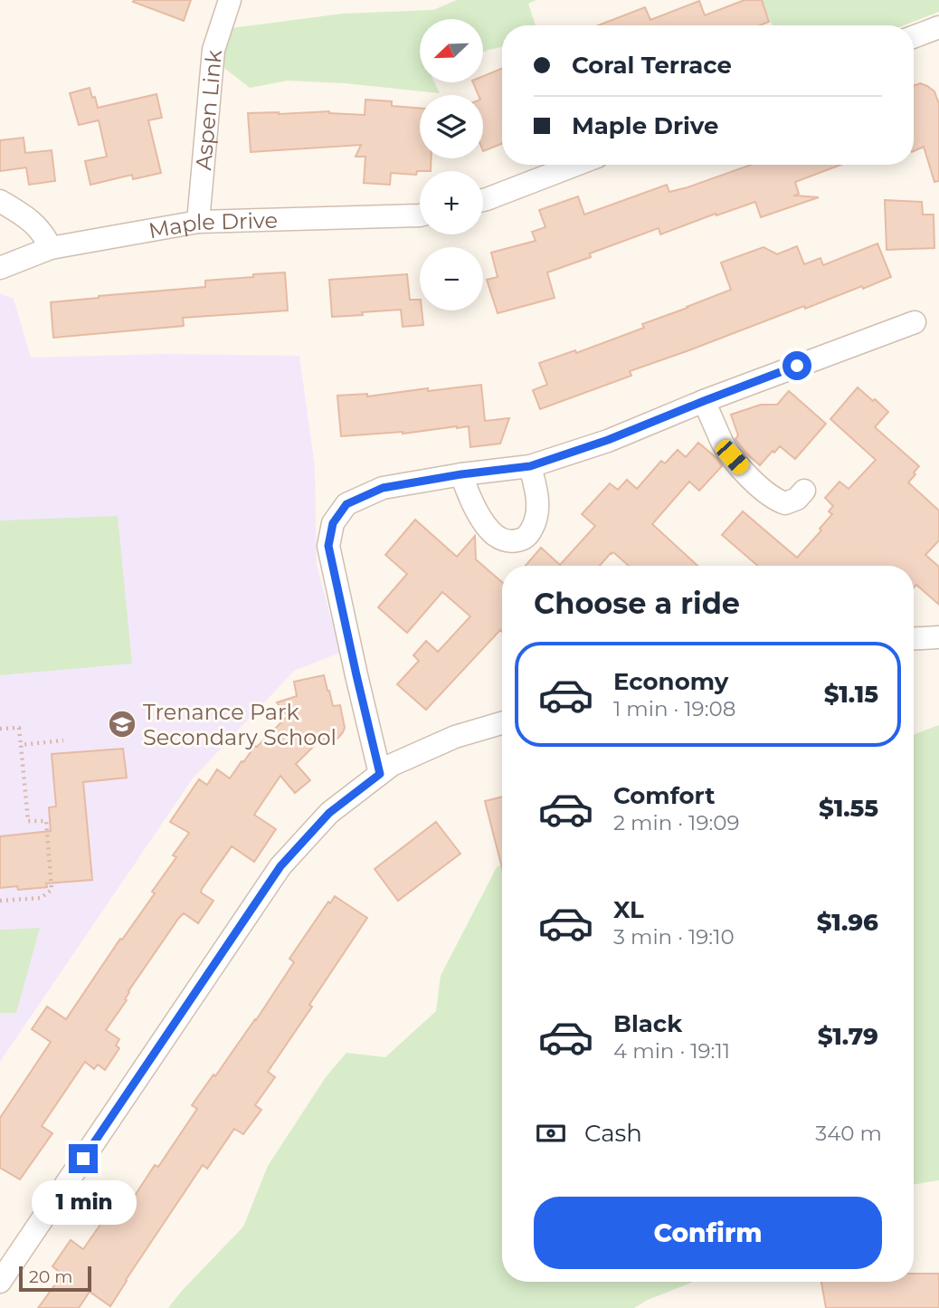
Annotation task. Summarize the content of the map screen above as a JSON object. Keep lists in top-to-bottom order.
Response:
{
  "streets": {
    "street": ["Aspen Link", "Maple Drive"]
  },
  "crossings": [
    ["Aspen Link", "Maple Drive"]
  ],
  "places": {
    "school or university": ["Trenance Park Secondary School"]
  },
  "scale_bar": "20 m",
  "north": "bottom left",
  "page": {
    "map_buttons": ["+", "−"],
    "banner": ["Coral Terrace", "Maple Drive"],
    "heading": "Choose a ride",
    "list": [
      {
        "name": "Economy",
        "note": "1 min · 19:08",
        "value": "$1.15"
      },
      {
        "name": "Comfort",
        "note": "2 min · 19:09",
        "value": "$1.55"
      },
      {
        "name": "XL",
        "note": "3 min · 19:10",
        "value": "$1.96"
      },
      {
        "name": "Black",
        "note": "4 min · 19:11",
        "value": "$1.79"
      }
    ],
    "pay": ["Cash", "340 m"],
    "bubble": "1 min",
    "buttons": "Confirm",
    "scale": "20 m"
  }
}
